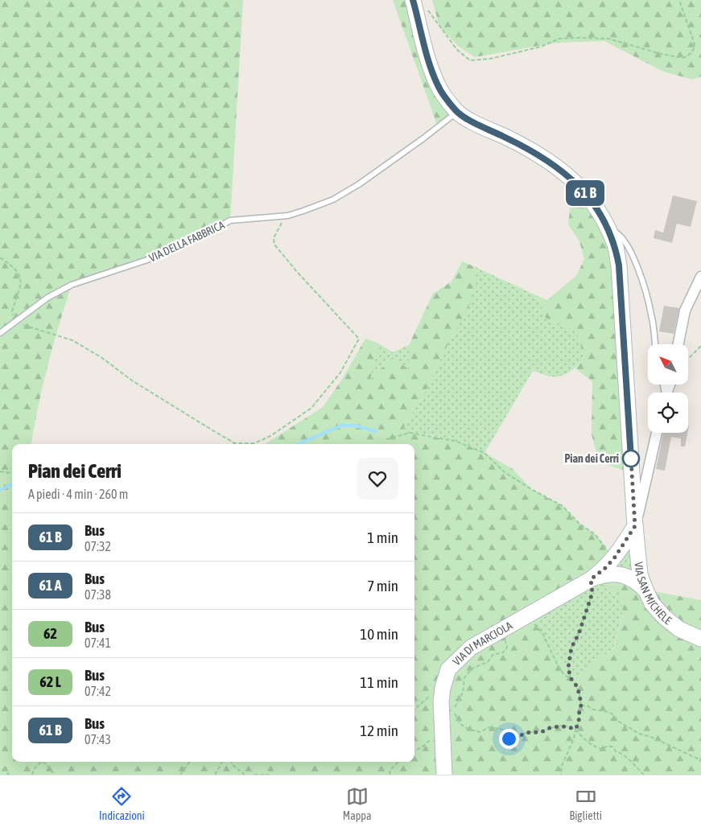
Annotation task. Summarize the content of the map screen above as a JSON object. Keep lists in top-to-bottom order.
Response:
{
  "streets": {
    "main road": ["VIA SAN MICHELE", "VIA DI MARCIOLA"],
    "lane": ["VIA DELLA FABBRICA"]
  },
  "crossings": [
    ["VIA DELLA FABBRICA", "VIA SAN MICHELE"],
    ["VIA SAN MICHELE", "VIA DI MARCIOLA"]
  ],
  "places": ["Pian dei Cerri"],
  "north": "top left",
  "page": {
    "on_map": "61 B",
    "heading": ["Pian dei Cerri", "A piedi · 4 min · 260 m"],
    "list": [
      {
        "mark": "61 B",
        "name": "Bus",
        "note": "07:32",
        "value": "1 min"
      },
      {
        "mark": "61 A",
        "name": "Bus",
        "note": "07:38",
        "value": "7 min"
      },
      {
        "mark": "62",
        "name": "Bus",
        "note": "07:41",
        "value": "10 min"
      },
      {
        "mark": "62 L",
        "name": "Bus",
        "note": "07:42",
        "value": "11 min"
      },
      {
        "mark": "61 B",
        "name": "Bus",
        "note": "07:43",
        "value": "12 min"
      }
    ],
    "tabs": ["Indicazioni", "Mappa", "Biglietti"]
  }
}
